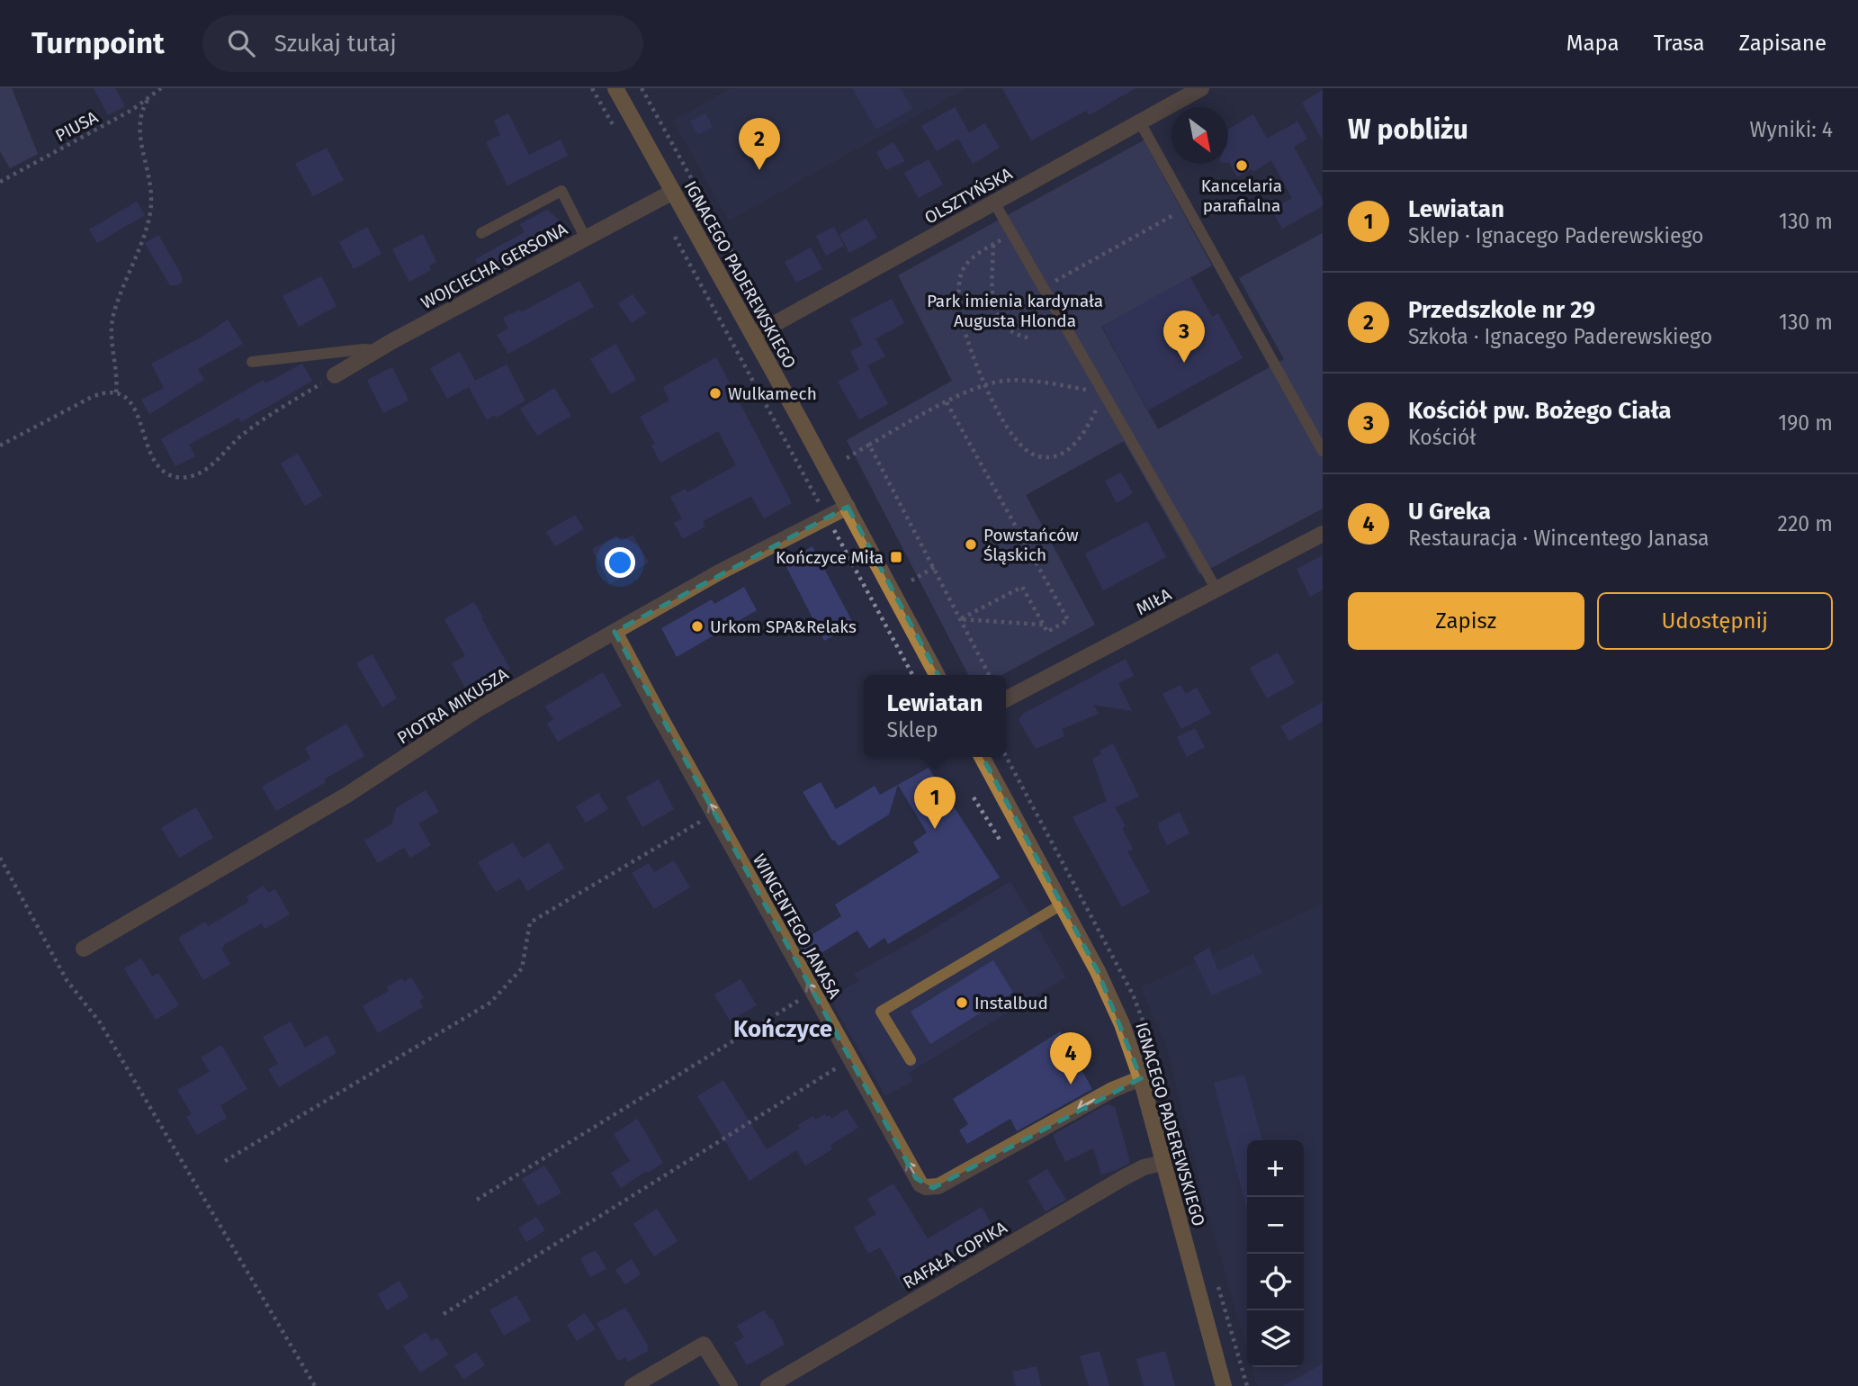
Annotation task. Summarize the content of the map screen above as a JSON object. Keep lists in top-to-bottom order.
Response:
{
  "streets": {
    "main road": ["IGNACEGO PADEREWSKIEGO"],
    "street": [
      "OLSZTYŃSKA",
      "WOJCIECHA GERSONA",
      "MIŁA",
      "PIOTRA MIKUSZA",
      "WINCENTEGO JANASA",
      "RAFAŁA COPIKA"
    ],
    "path": ["PIUSA"]
  },
  "crossings": [
    ["OLSZTYŃSKA", "IGNACEGO PADEREWSKIEGO"],
    ["WOJCIECHA GERSONA", "IGNACEGO PADEREWSKIEGO"],
    ["IGNACEGO PADEREWSKIEGO", "PIOTRA MIKUSZA"],
    ["IGNACEGO PADEREWSKIEGO", "WINCENTEGO JANASA"],
    ["IGNACEGO PADEREWSKIEGO", "RAFAŁA COPIKA"],
    ["PIOTRA MIKUSZA", "WINCENTEGO JANASA"]
  ],
  "districts": ["Kończyce"],
  "parks": ["Park imienia kardynała Augusta Hlonda"],
  "places": {
    "other": [
      "Kancelaria parafialna",
      "Wulkamech",
      "Powstańców Śląskich",
      "Urkom SPA&Relaks",
      "Instalbud"
    ],
    "transit": ["Kończyce Miła"]
  },
  "north": "bottom right",
  "page": {
    "header": "Turnpoint",
    "search": "Szukaj tutaj",
    "nav": ["Mapa", "Trasa", "Zapisane"],
    "heading": ["W pobliżu", "Wyniki: 4"],
    "pins": [
      "2",
      "3",
      "1",
      "4"
    ],
    "list": [
      {
        "mark": "1",
        "name": "Lewiatan",
        "note": "Sklep · Ignacego Paderewskiego",
        "value": "130 m"
      },
      {
        "mark": "2",
        "name": "Przedszkole nr 29",
        "note": "Szkoła · Ignacego Paderewskiego",
        "value": "130 m"
      },
      {
        "mark": "3",
        "name": "Kościół pw. Bożego Ciała",
        "note": "Kościół",
        "value": "190 m"
      },
      {
        "mark": "4",
        "name": "U Greka",
        "note": "Restauracja · Wincentego Janasa",
        "value": "220 m"
      }
    ],
    "buttons": ["Zapisz", "Udostępnij"],
    "popup": ["Lewiatan", "Sklep"],
    "map_buttons": ["+", "−"]
  }
}
